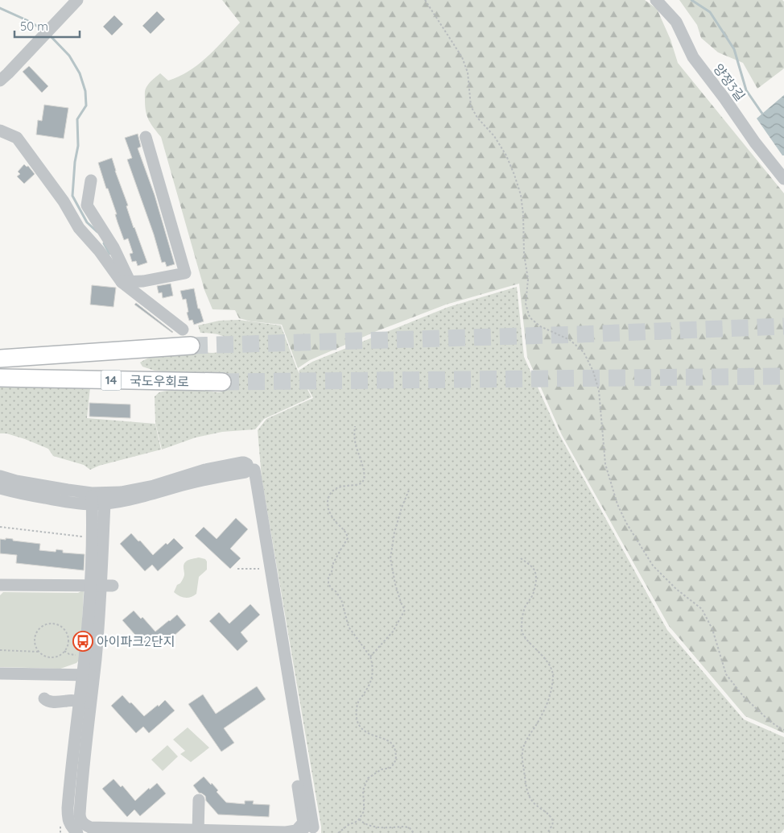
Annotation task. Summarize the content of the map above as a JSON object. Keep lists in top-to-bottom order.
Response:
{
  "streets": {
    "highway": ["14", "국도우회로"],
    "street": ["양정3길"]
  },
  "places": {
    "bus stop": ["아이파크2단지"]
  },
  "scale_bar": "50 m"
}
